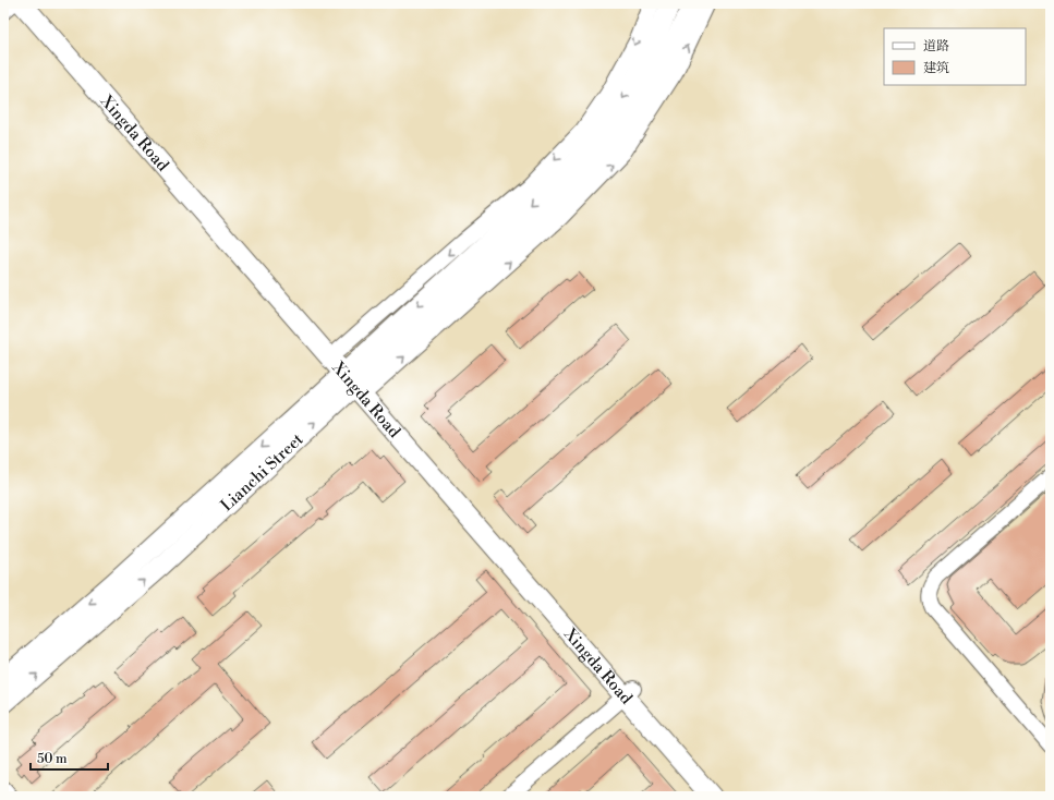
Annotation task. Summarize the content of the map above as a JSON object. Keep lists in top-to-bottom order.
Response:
{
  "streets": {
    "main road": ["Xingda Road", "Lianchi Street"]
  },
  "crossings": [
    ["Xingda Road", "Lianchi Street"]
  ],
  "legend": ["道路", "建筑"],
  "scale_bar": "50 m"
}
